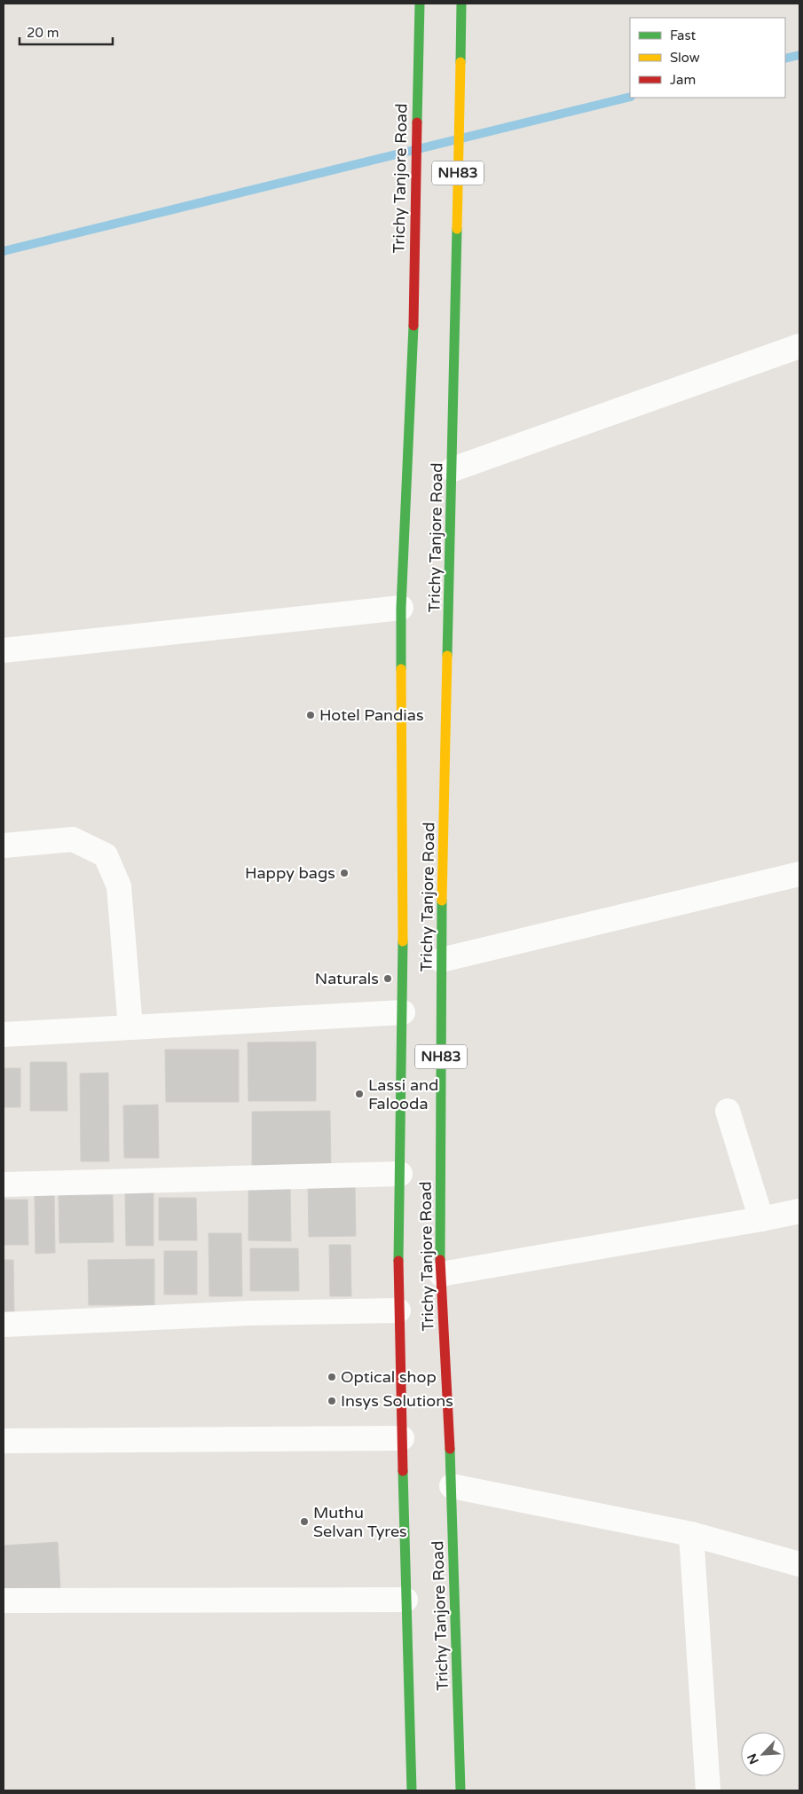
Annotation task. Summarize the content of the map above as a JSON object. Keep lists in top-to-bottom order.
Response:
{
  "streets": {
    "highway": ["NH83", "Trichy Tanjore Road"]
  },
  "places": [
    "Hotel Pandias",
    "Happy bags",
    "Naturals",
    "Lassi and Falooda",
    "Optical shop",
    "Insys Solutions",
    "Muthu Selvan Tyres"
  ],
  "legend": ["Fast", "Slow", "Jam"],
  "scale_bar": "20 m",
  "north": "bottom left"
}
